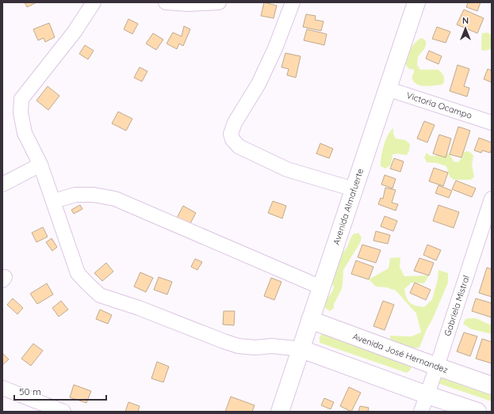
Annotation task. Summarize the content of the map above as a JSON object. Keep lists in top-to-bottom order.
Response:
{
  "streets": {
    "street": [
      "Victoria Ocampo",
      "Avenida Almafuerte",
      "Gabriela Mistral",
      "Avenida José Hernandez"
    ]
  },
  "crossings": [
    ["Victoria Ocampo", "Avenida Almafuerte"],
    ["Avenida Almafuerte", "Avenida José Hernandez"],
    ["Gabriela Mistral", "Avenida José Hernandez"]
  ],
  "scale_bar": "50 m",
  "north": "top"
}
